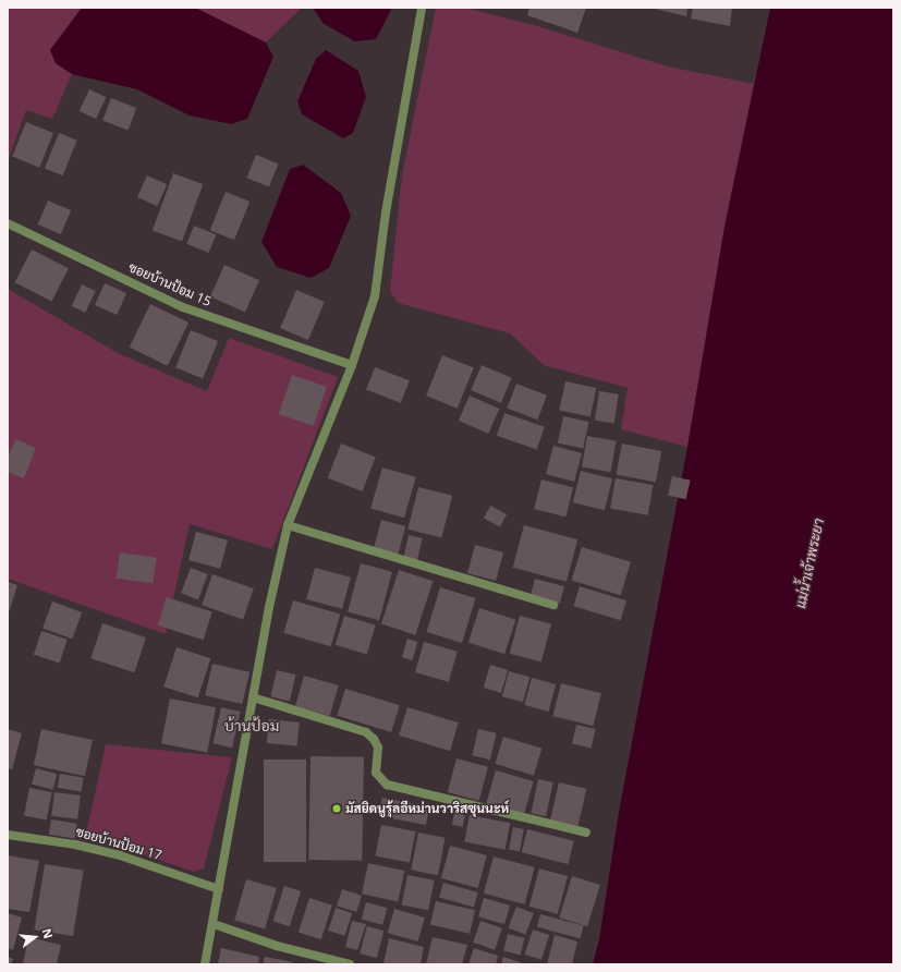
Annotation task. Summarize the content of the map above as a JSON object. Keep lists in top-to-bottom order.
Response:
{
  "streets": {
    "street": ["ซอยบ้านป้อม 15", "ซอยบ้านป้อม 17"]
  },
  "districts": ["บ้านป้อม"],
  "water": ["แม่น้ำเจ้าพระยา"],
  "places": ["มัสยิดนูรุ้ลอีหม่านวาริสซุนนะห์"],
  "north": "right"
}
